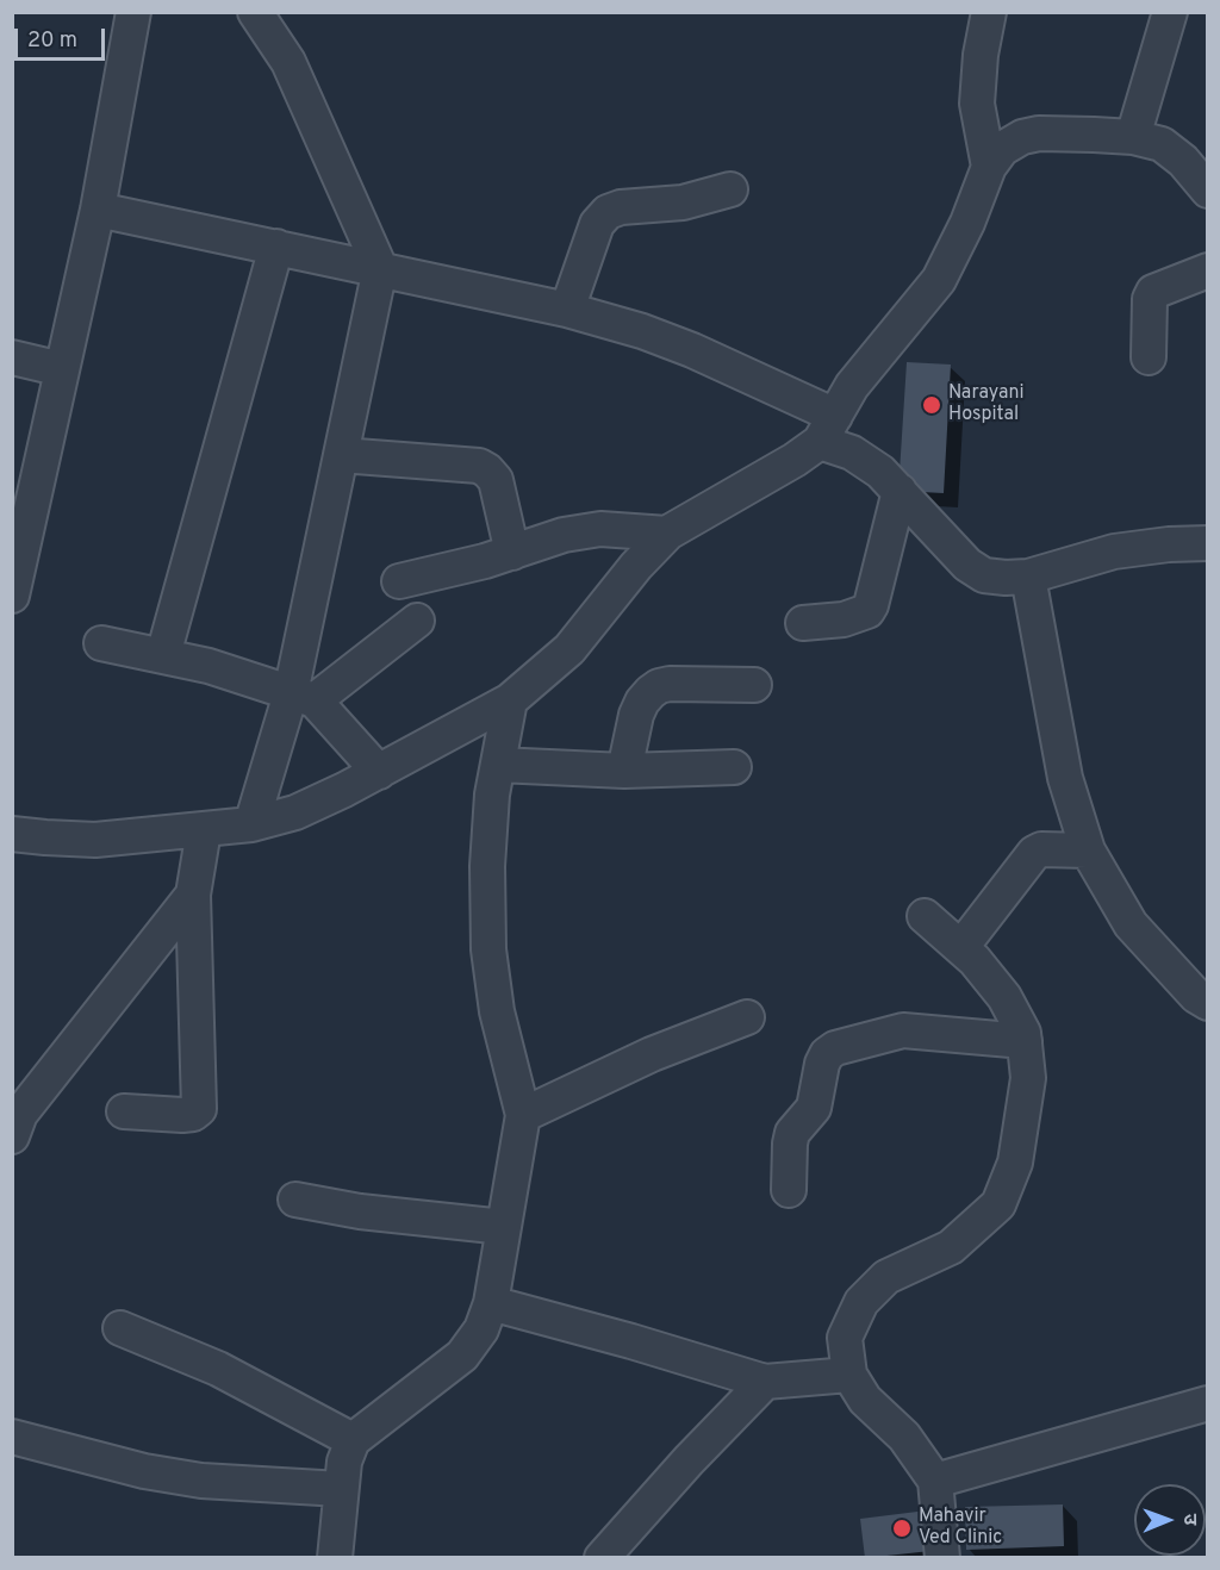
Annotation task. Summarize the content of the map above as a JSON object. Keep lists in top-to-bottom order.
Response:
{
  "places": ["Narayani Hospital", "Mahavir Ved Clinic"],
  "scale_bar": "20 m",
  "north": "right"
}
